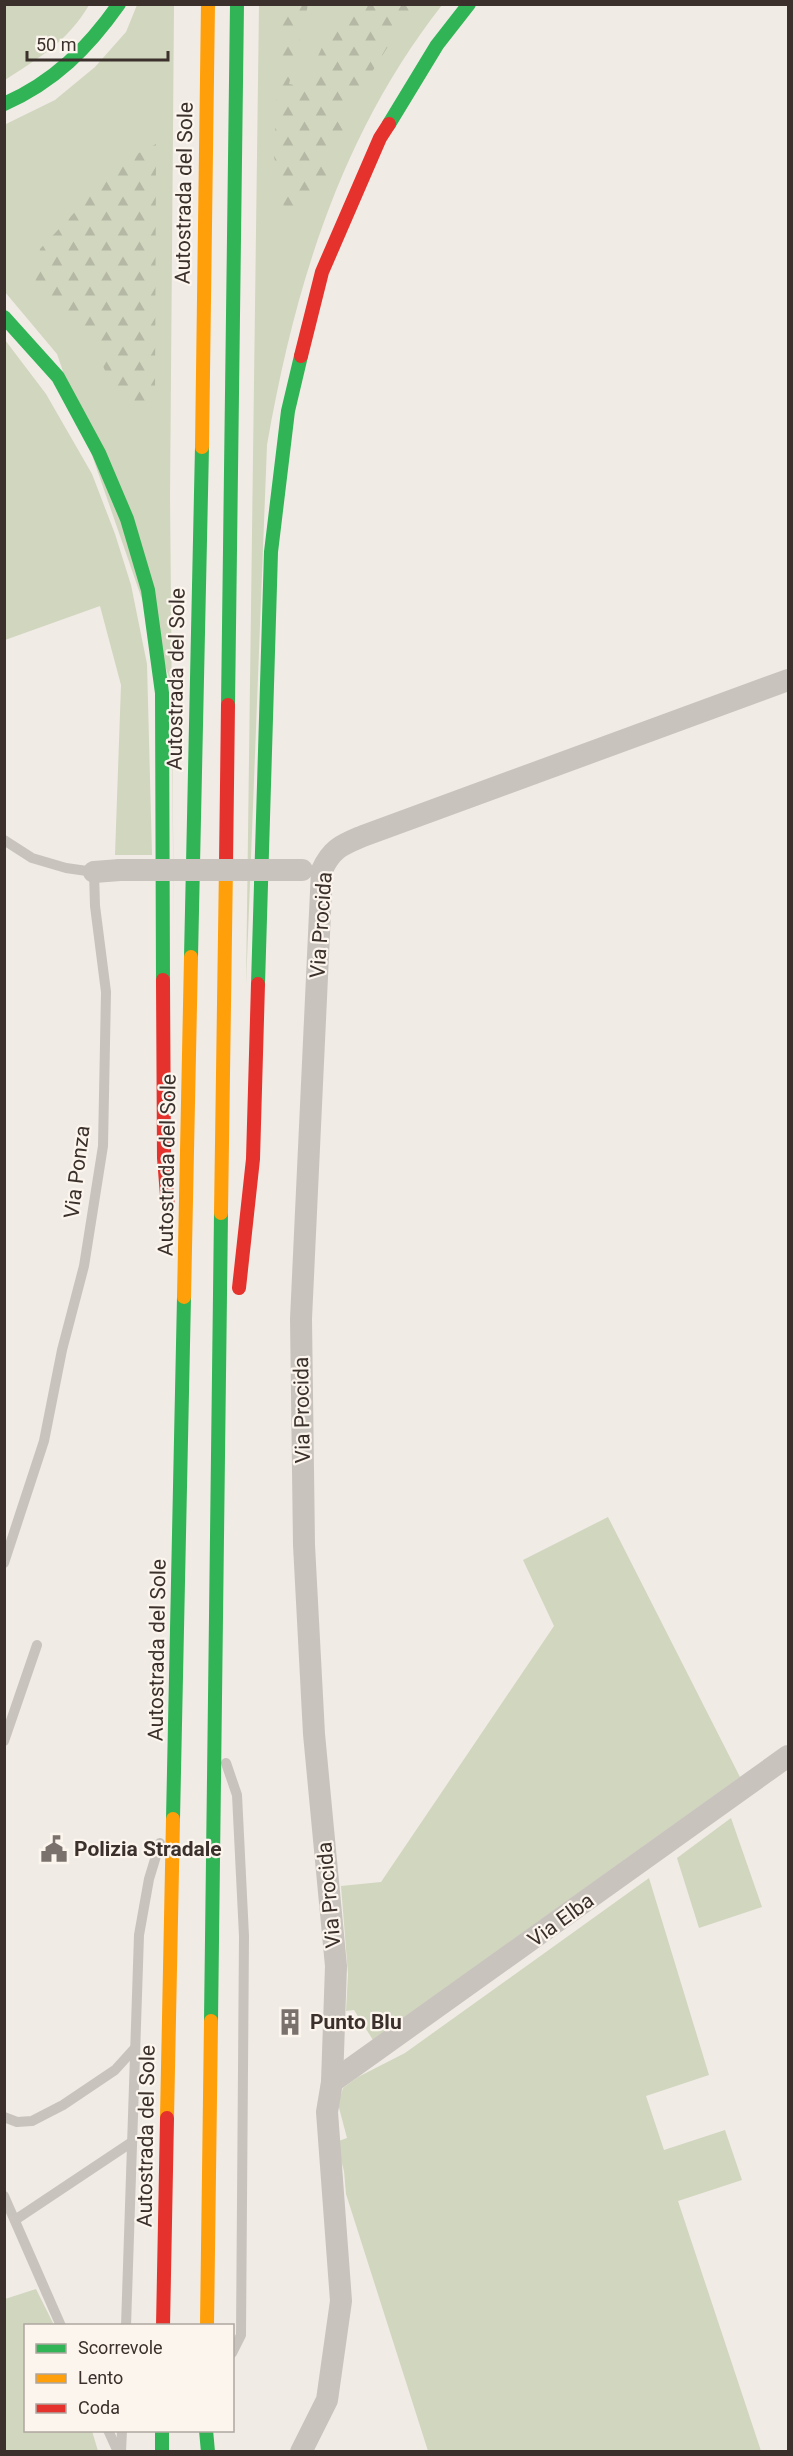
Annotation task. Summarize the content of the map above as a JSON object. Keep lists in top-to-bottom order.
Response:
{
  "streets": {
    "highway": ["Autostrada del Sole"],
    "street": ["Via Procida", "Via Elba"],
    "lane": ["Via Ponza"]
  },
  "crossings": [
    ["Via Procida", "Via Elba"]
  ],
  "places": {
    "public building": ["Polizia Stradale"],
    "building": ["Punto Blu"]
  },
  "legend": ["Scorrevole", "Lento", "Coda"],
  "scale_bar": "50 m"
}
